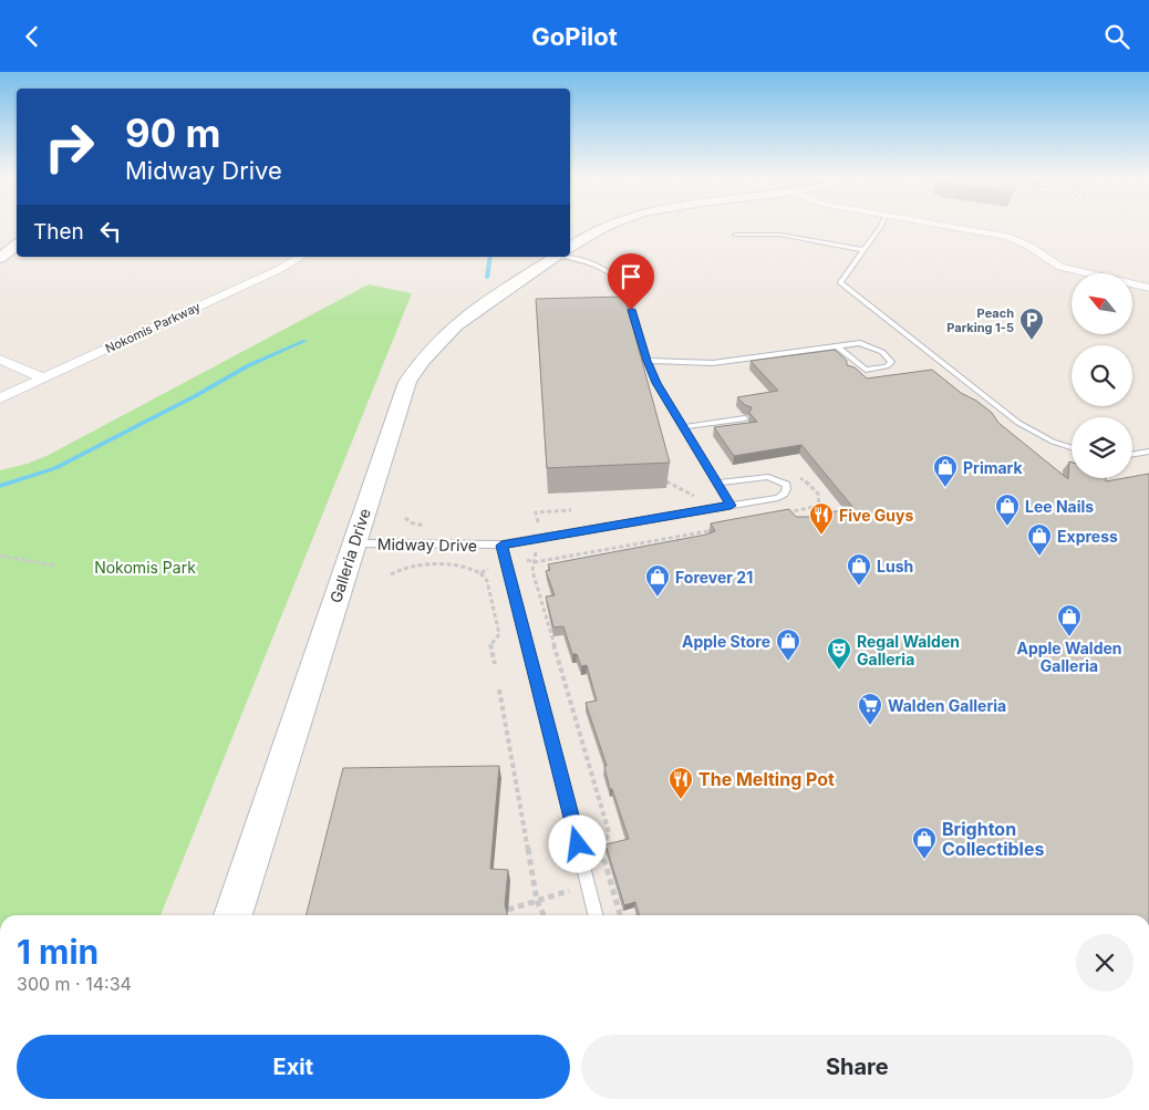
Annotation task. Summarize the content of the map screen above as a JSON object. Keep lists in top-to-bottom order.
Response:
{
  "streets": {
    "street": ["Nokomis Parkway", "Galleria Drive"],
    "lane": ["Midway Drive"]
  },
  "crossings": [
    ["Midway Drive", "Galleria Drive"]
  ],
  "parks": ["Nokomis Park"],
  "places": {
    "parking": ["Peach Parking 1-5"],
    "shop": [
      "Primark",
      "Lee Nails",
      "Express",
      "Lush",
      "Forever 21",
      "Apple Walden Galleria",
      "Apple Store",
      "Brighton Collectibles"
    ],
    "restaurant": ["Five Guys", "The Melting Pot"],
    "theatre": ["Regal Walden Galleria"],
    "supermarket": ["Walden Galleria"]
  },
  "north": "top left",
  "page": {
    "header": "GoPilot",
    "turn": ["90 m", "Midway Drive"],
    "then": "Then",
    "heading": ["1 min", "300 m · 14:34"],
    "buttons": ["Exit", "Share"]
  }
}
